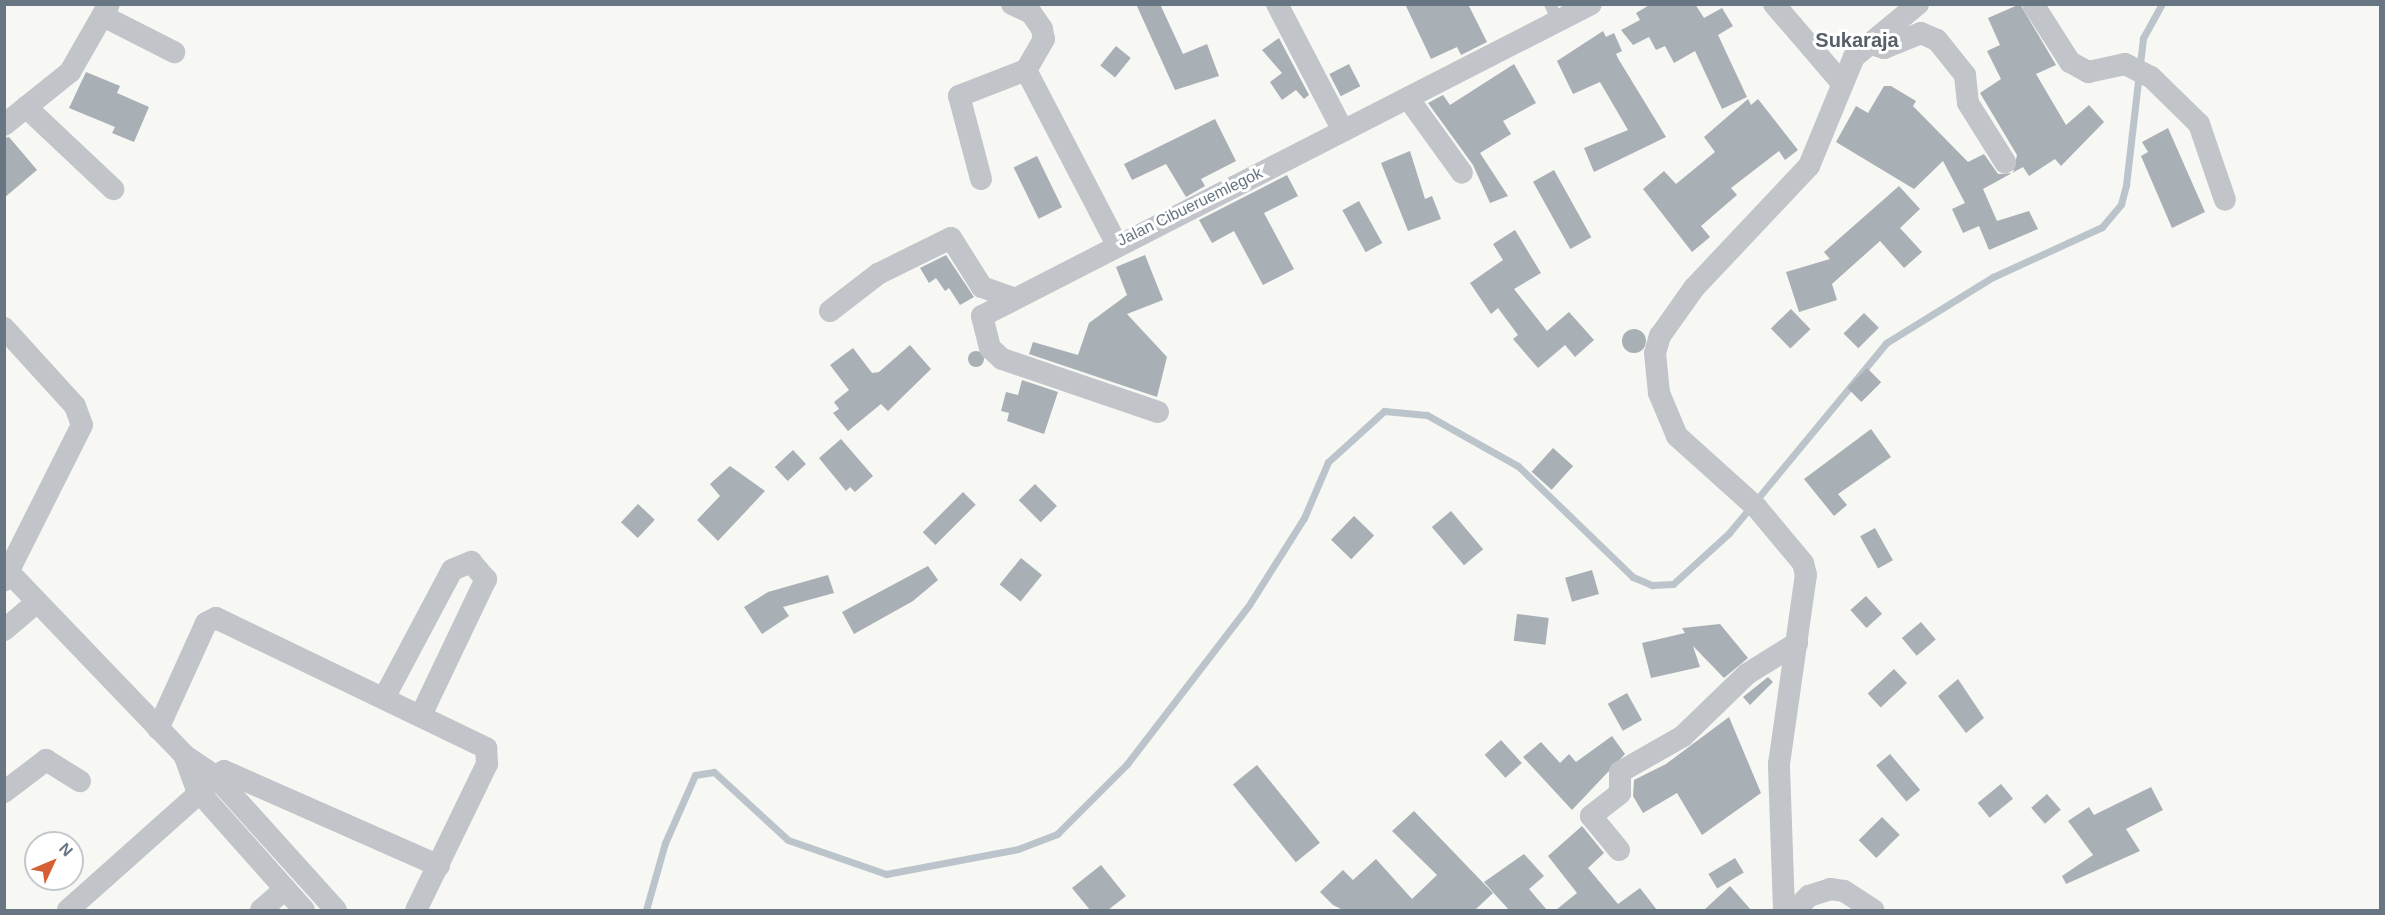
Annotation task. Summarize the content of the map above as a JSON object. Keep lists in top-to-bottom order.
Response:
{
  "streets": {
    "street": ["Jalan Cibueruemlegok"]
  },
  "districts": ["Sukaraja"],
  "north": "top right"
}
